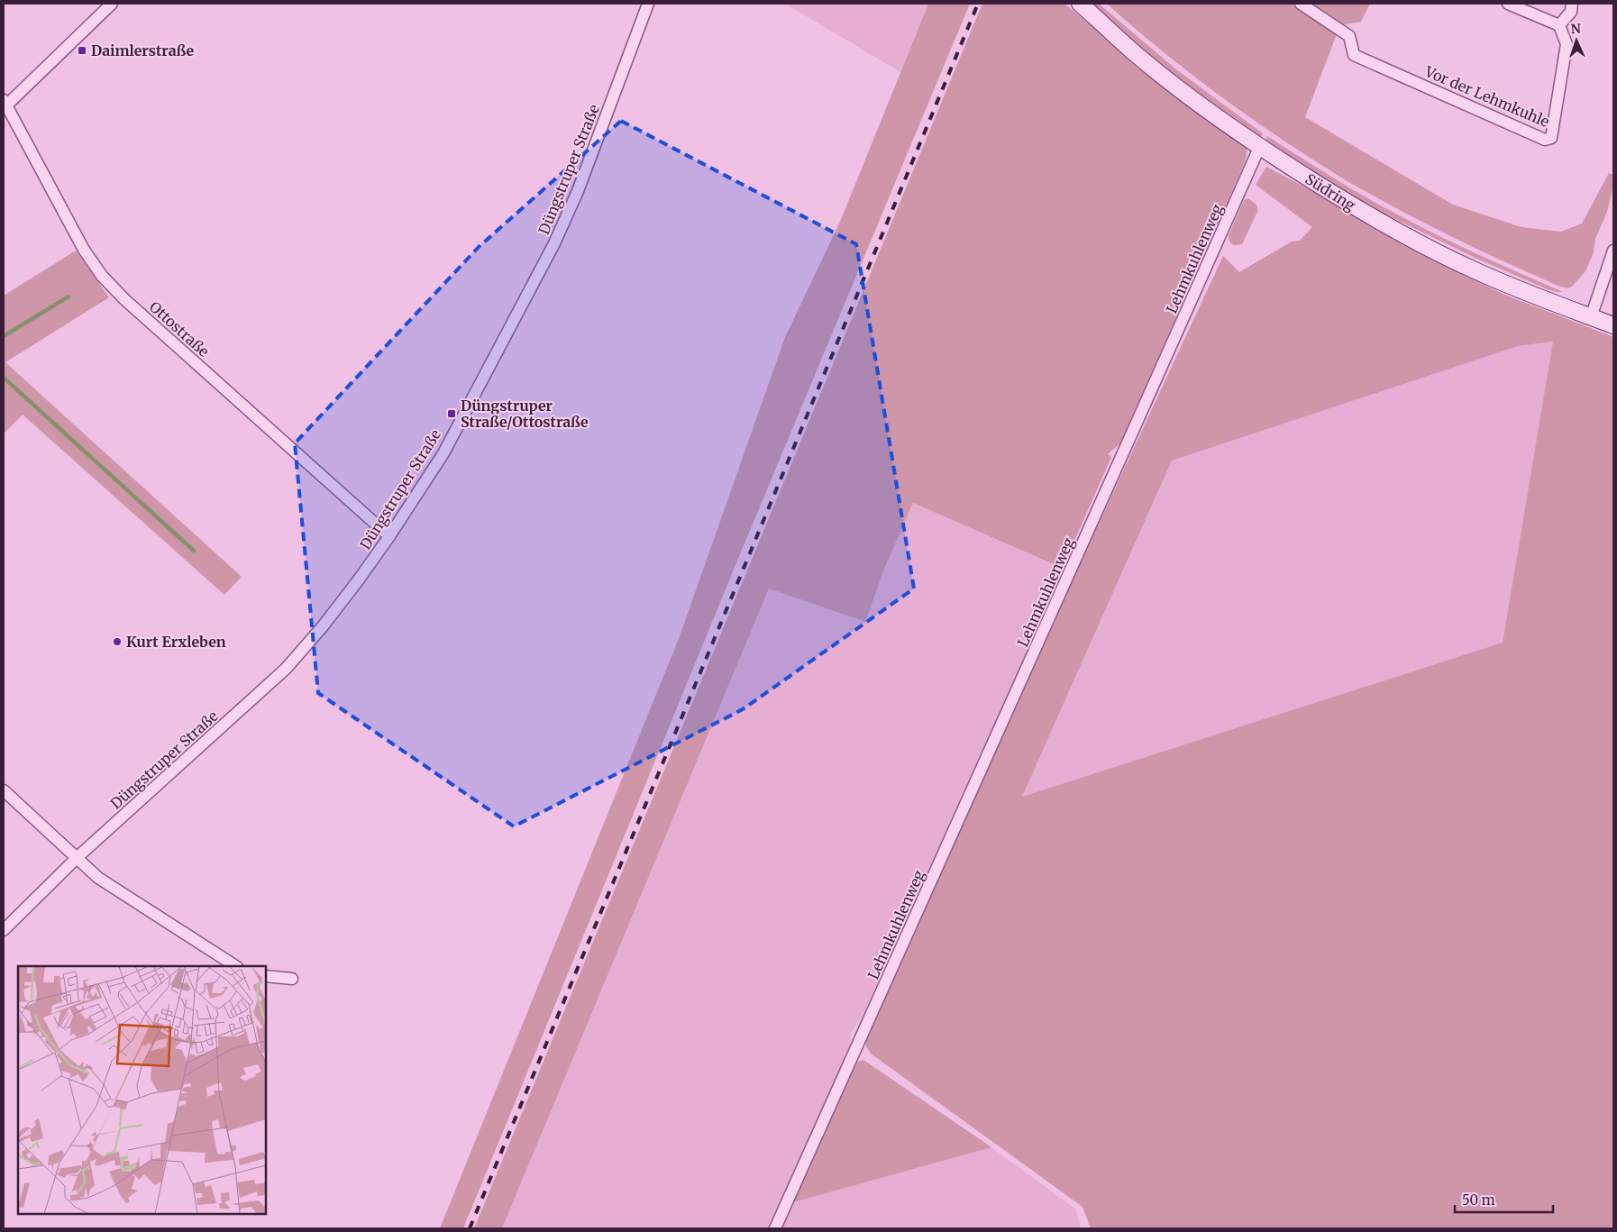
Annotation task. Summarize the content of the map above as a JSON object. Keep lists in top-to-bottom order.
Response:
{
  "streets": {
    "main road": ["Südring"],
    "street": [
      "Vor der Lehmkuhle",
      "Düngstruper Straße",
      "Lehmkuhlenweg",
      "Ottostraße"
    ]
  },
  "crossings": [
    ["Düngstruper Straße", "Ottostraße"],
    ["Südring", "Lehmkuhlenweg"]
  ],
  "places": {
    "transit": ["Daimlerstraße", "Düngstruper Straße/Ottostraße"],
    "other": ["Kurt Erxleben"]
  },
  "scale_bar": "50 m",
  "north": "top"
}
